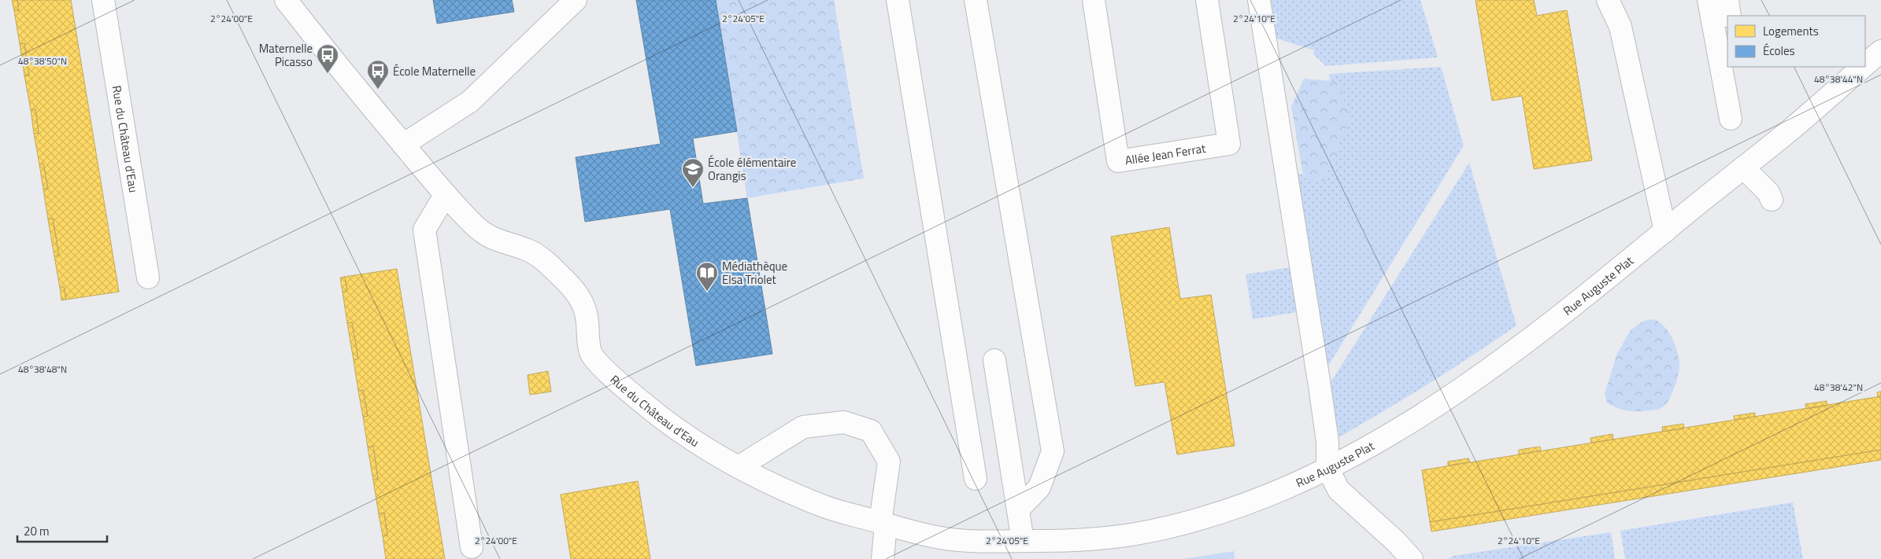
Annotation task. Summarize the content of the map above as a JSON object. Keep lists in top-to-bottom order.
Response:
{
  "streets": {
    "street": ["Rue du Château d'Eau", "Allée Jean Ferrat", "Rue Auguste Plat"]
  },
  "crossings": [
    ["Rue du Château d'Eau", "Rue Auguste Plat"]
  ],
  "places": {
    "bus stop": ["Maternelle Picasso", "École Maternelle"],
    "school or university": ["École élémentaire Orangis"],
    "library": ["Médiathèque Elsa Triolet"]
  },
  "legend": ["Logements", "Écoles"],
  "scale_bar": "20 m",
  "coordinates": [
    "2°24'00\"E",
    "2°24'05\"E",
    "2°24'10\"E",
    "48°38'50\"N",
    "48°38'44\"N",
    "48°38'48\"N",
    "48°38'42\"N"
  ]
}
